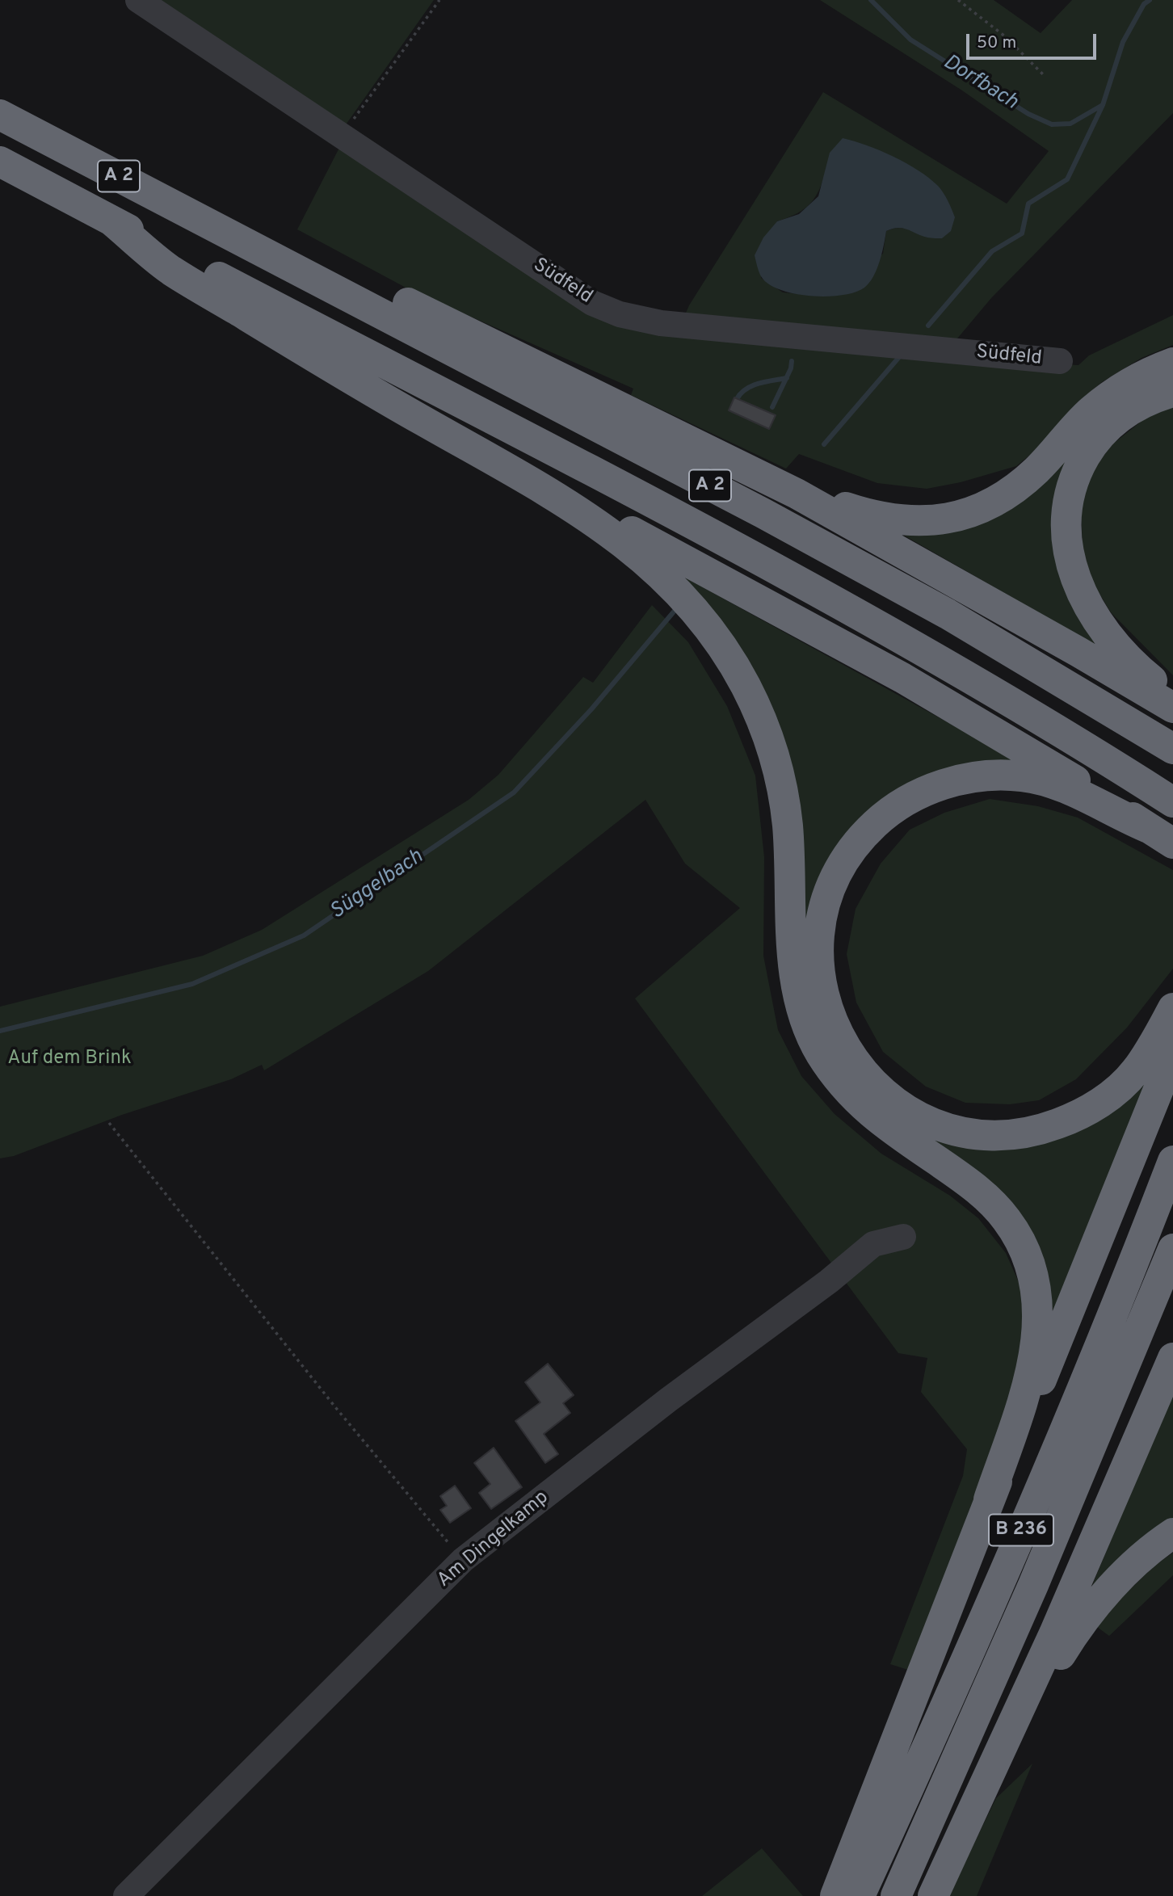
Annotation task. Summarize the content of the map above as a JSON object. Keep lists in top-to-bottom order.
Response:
{
  "streets": {
    "highway": ["A 2", "B 236"],
    "street": ["Südfeld", "Am Dingelkamp"]
  },
  "water": ["Dorfbach", "Süggelbach"],
  "parks": ["Auf dem Brink"],
  "scale_bar": "50 m"
}
